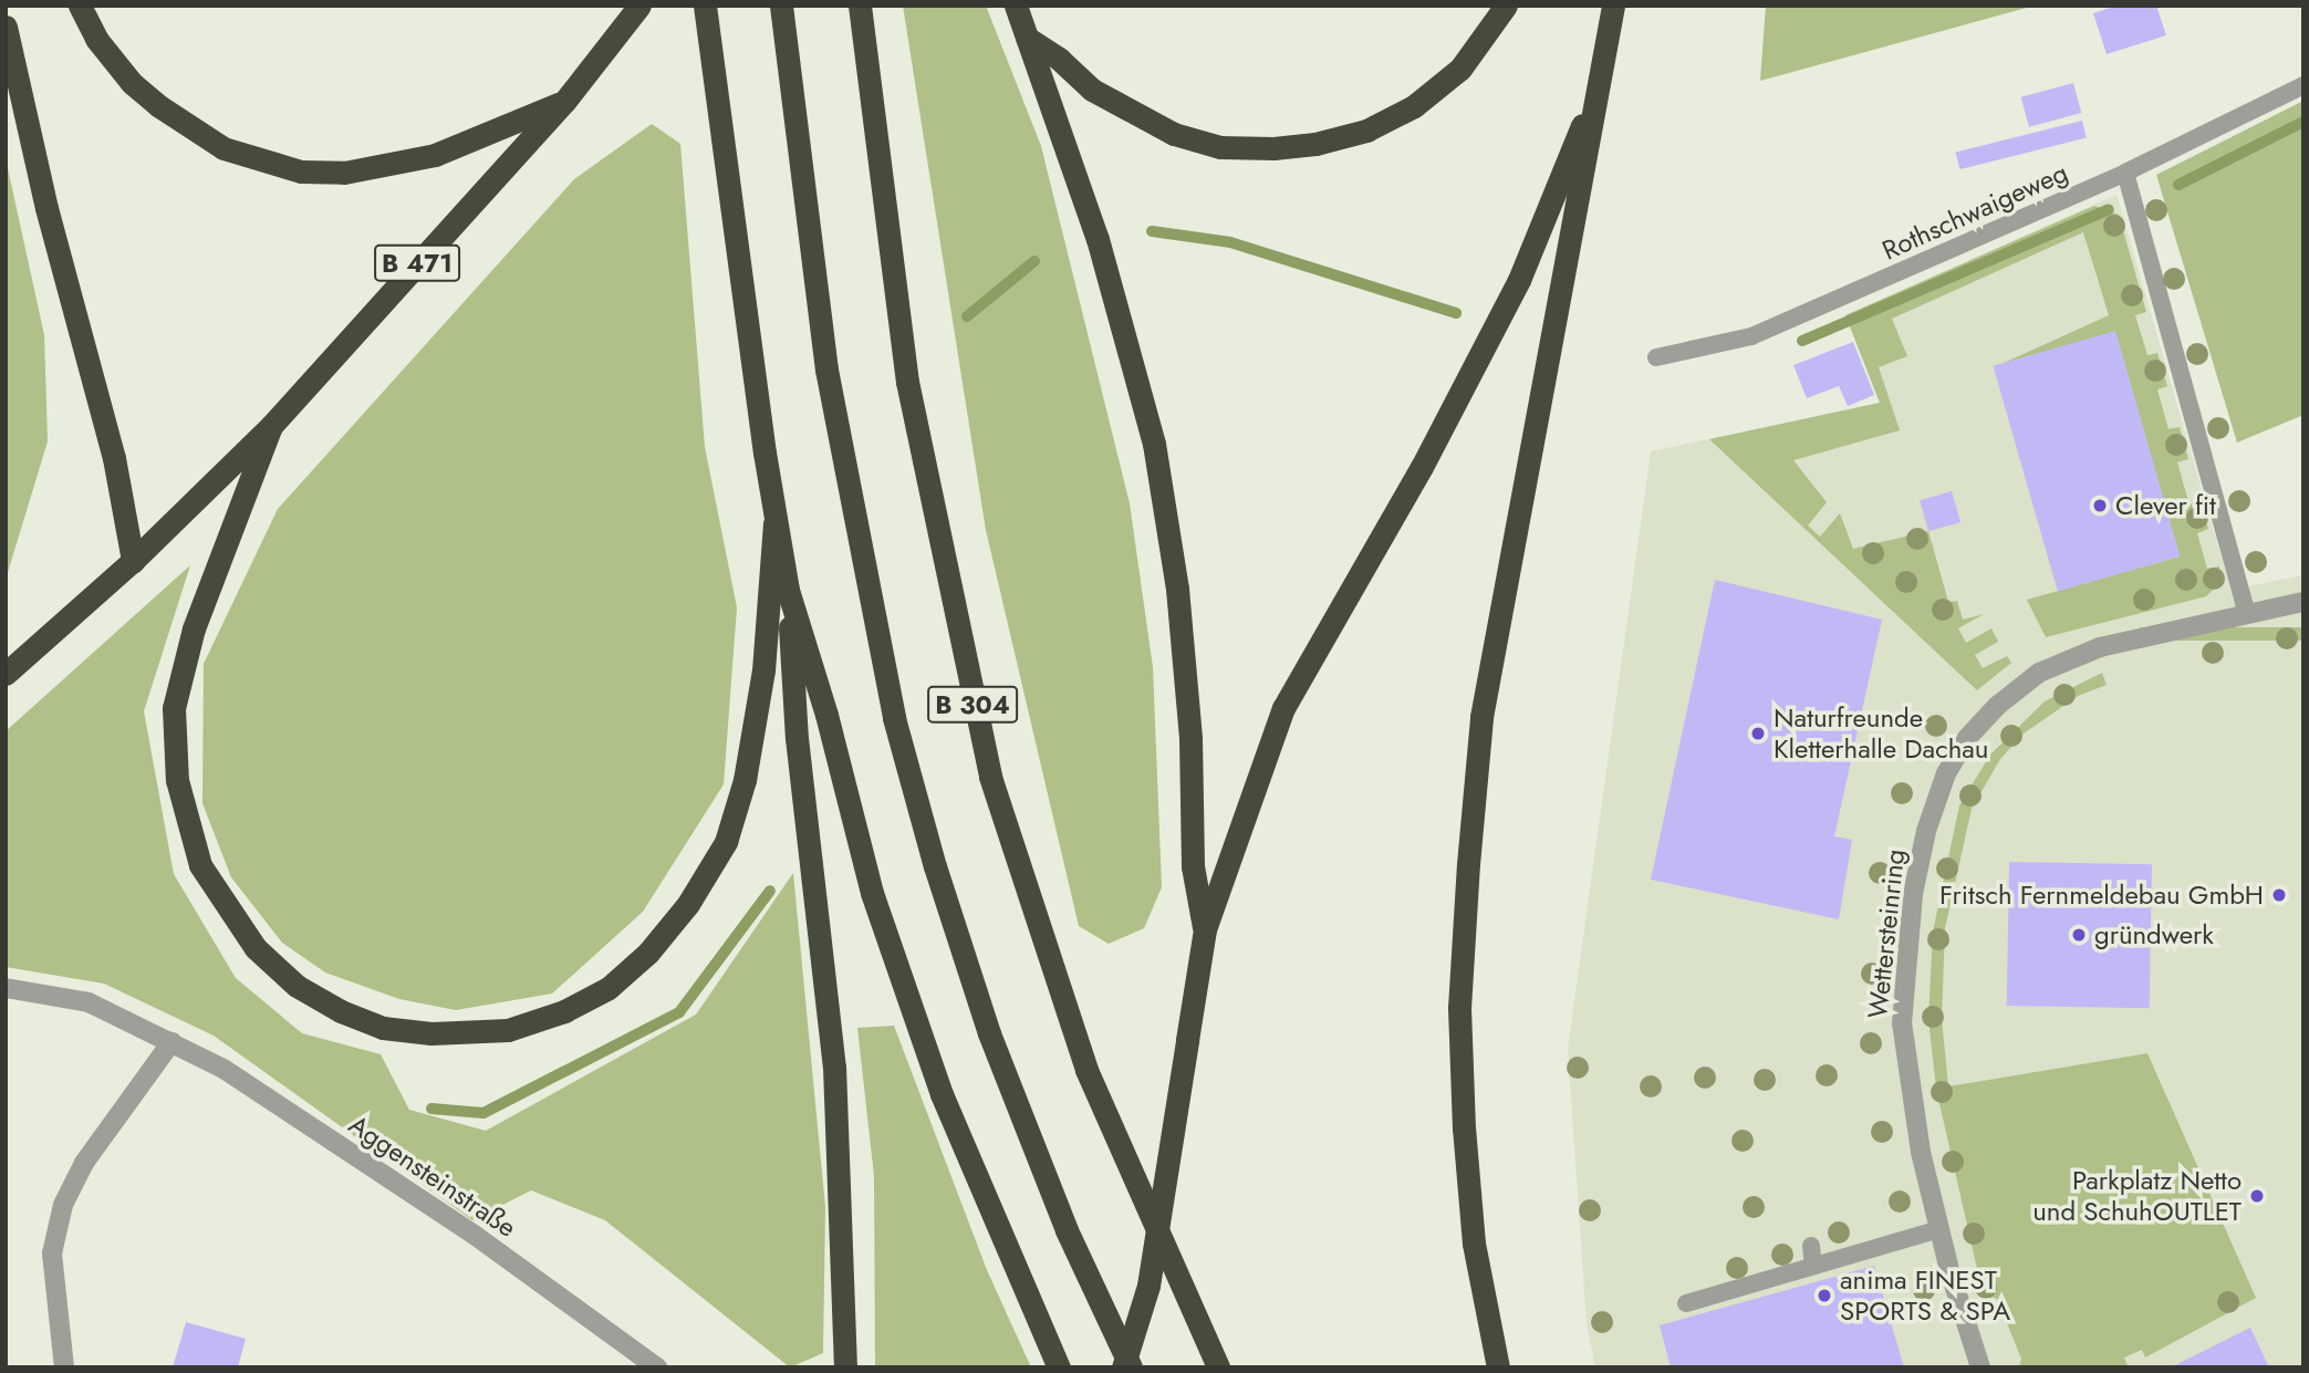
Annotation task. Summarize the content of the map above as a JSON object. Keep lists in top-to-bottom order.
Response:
{
  "streets": {
    "highway": ["B 471", "B 304"],
    "street": ["Wettersteinring", "Aggensteinstraße"],
    "lane": ["Rothschwaigeweg"]
  },
  "places": [
    "Clever fit",
    "Naturfreunde Kletterhalle Dachau",
    "Fritsch Fernmeldebau GmbH",
    "gründwerk",
    "Parkplatz Netto und SchuhOUTLET",
    "anima FINEST SPORTS & SPA"
  ]
}
